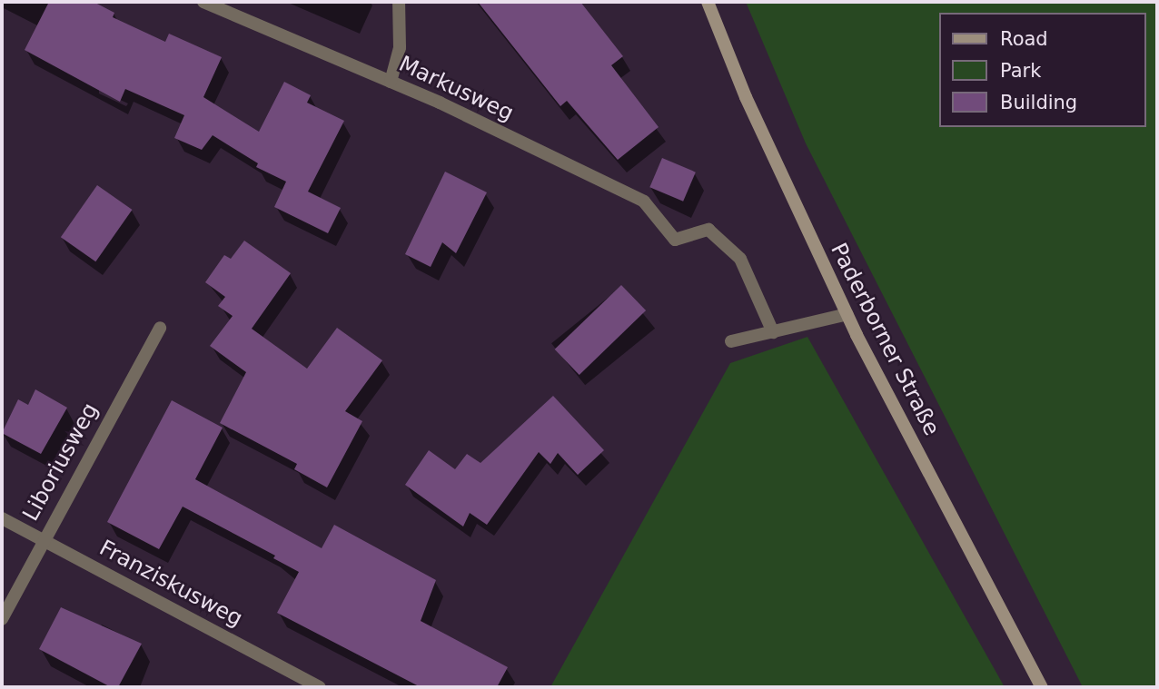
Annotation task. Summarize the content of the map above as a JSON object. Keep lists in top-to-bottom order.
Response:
{
  "streets": {
    "main road": ["Paderborner Straße"],
    "street": ["Markusweg", "Liboriusweg", "Franziskusweg"]
  },
  "crossings": [
    ["Liboriusweg", "Franziskusweg"]
  ],
  "legend": ["Road", "Park", "Building"]
}
